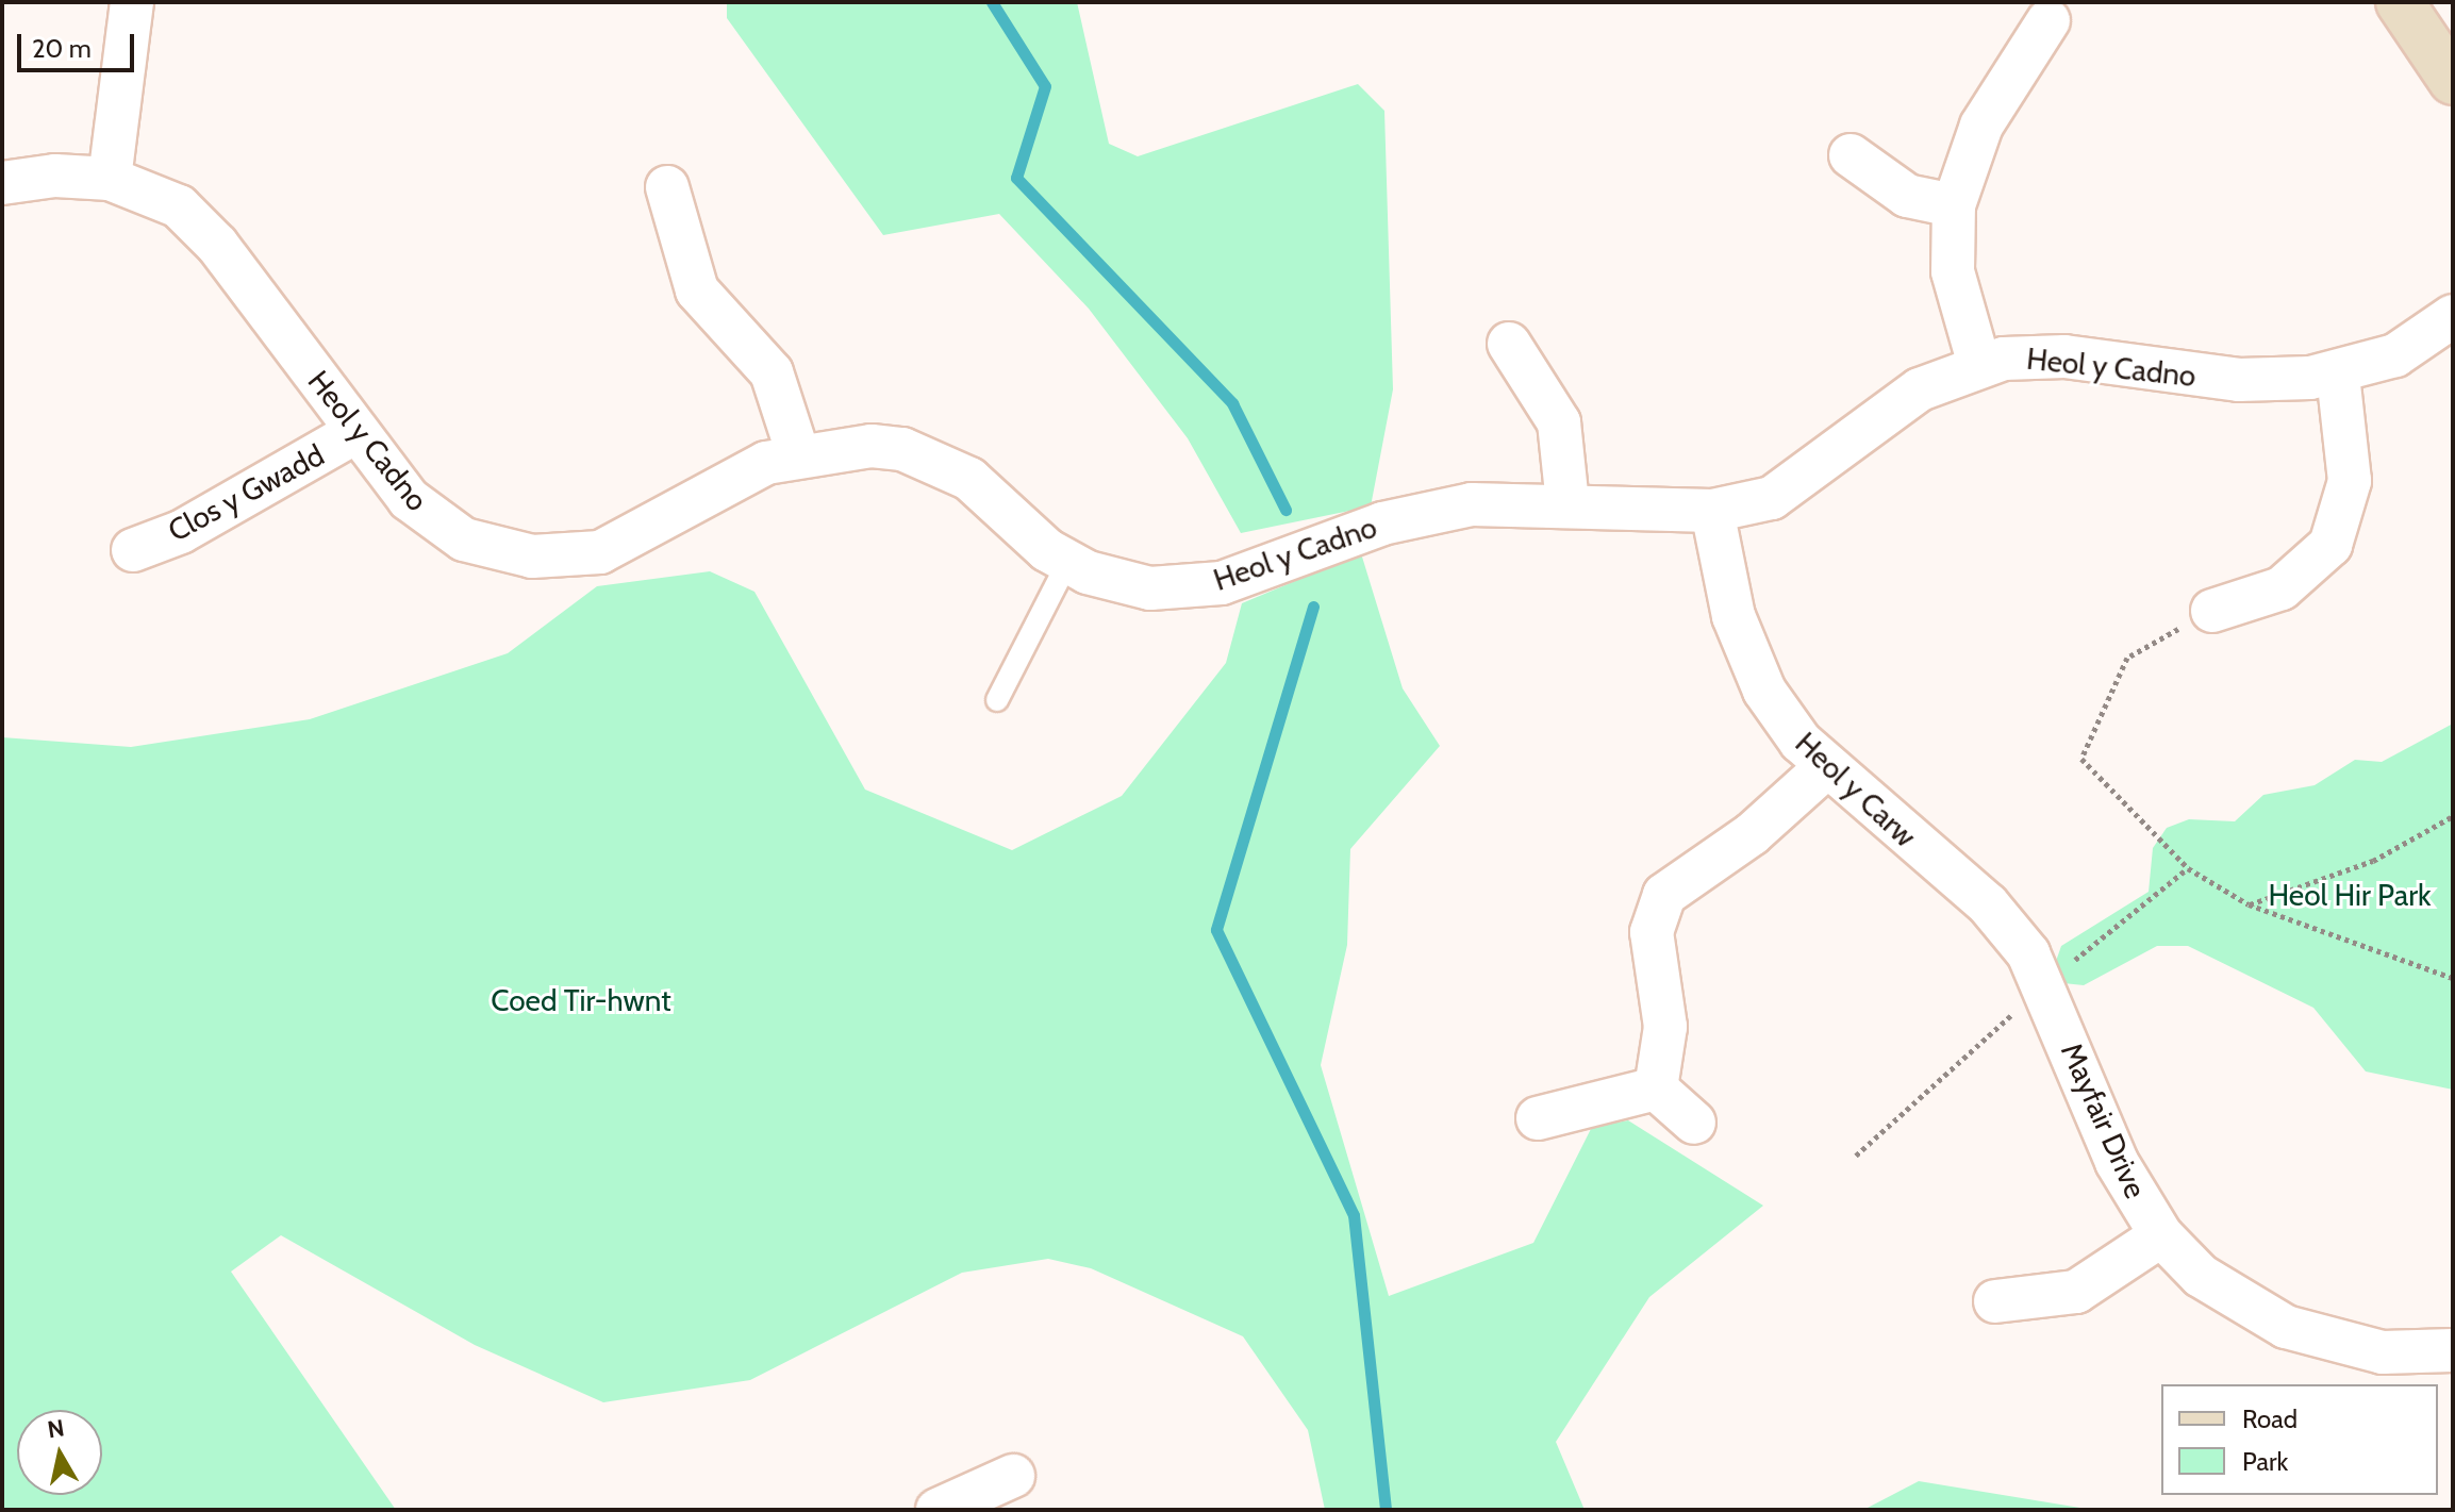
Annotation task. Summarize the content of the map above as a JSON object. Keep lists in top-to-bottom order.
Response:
{
  "streets": {
    "street": [
      "Heol y Cadno",
      "Clos y Gwadd",
      "Heol y Carw",
      "Mayfair Drive"
    ]
  },
  "crossings": [
    ["Heol y Cadno", "Clos y Gwadd"],
    ["Heol y Cadno", "Heol y Carw"],
    ["Heol y Carw", "Mayfair Drive"]
  ],
  "parks": ["Heol Hir Park", "Coed Tir-hwnt"],
  "legend": ["Road", "Park"],
  "scale_bar": "20 m",
  "north": "top"
}
